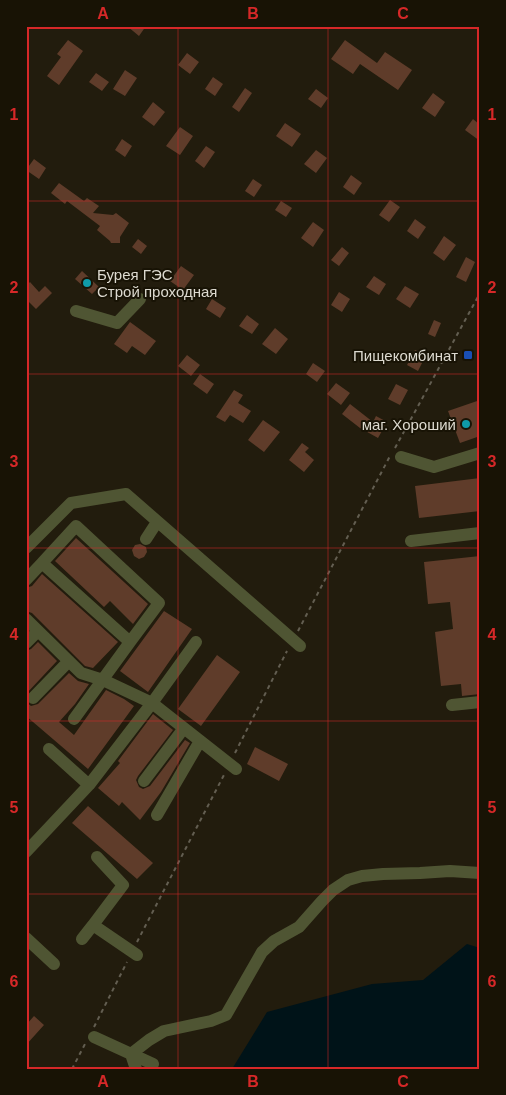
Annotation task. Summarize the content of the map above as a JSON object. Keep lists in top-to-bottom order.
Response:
{
  "places": {
    "other": ["Бурея ГЭС Строй проходная", "маг. Хороший"],
    "transit": ["Пищекомбинат"]
  },
  "grid": {
    "columns": ["A", "B", "C"],
    "rows": [
      "1",
      "2",
      "3",
      "4",
      "5",
      "6"
    ]
  }
}
